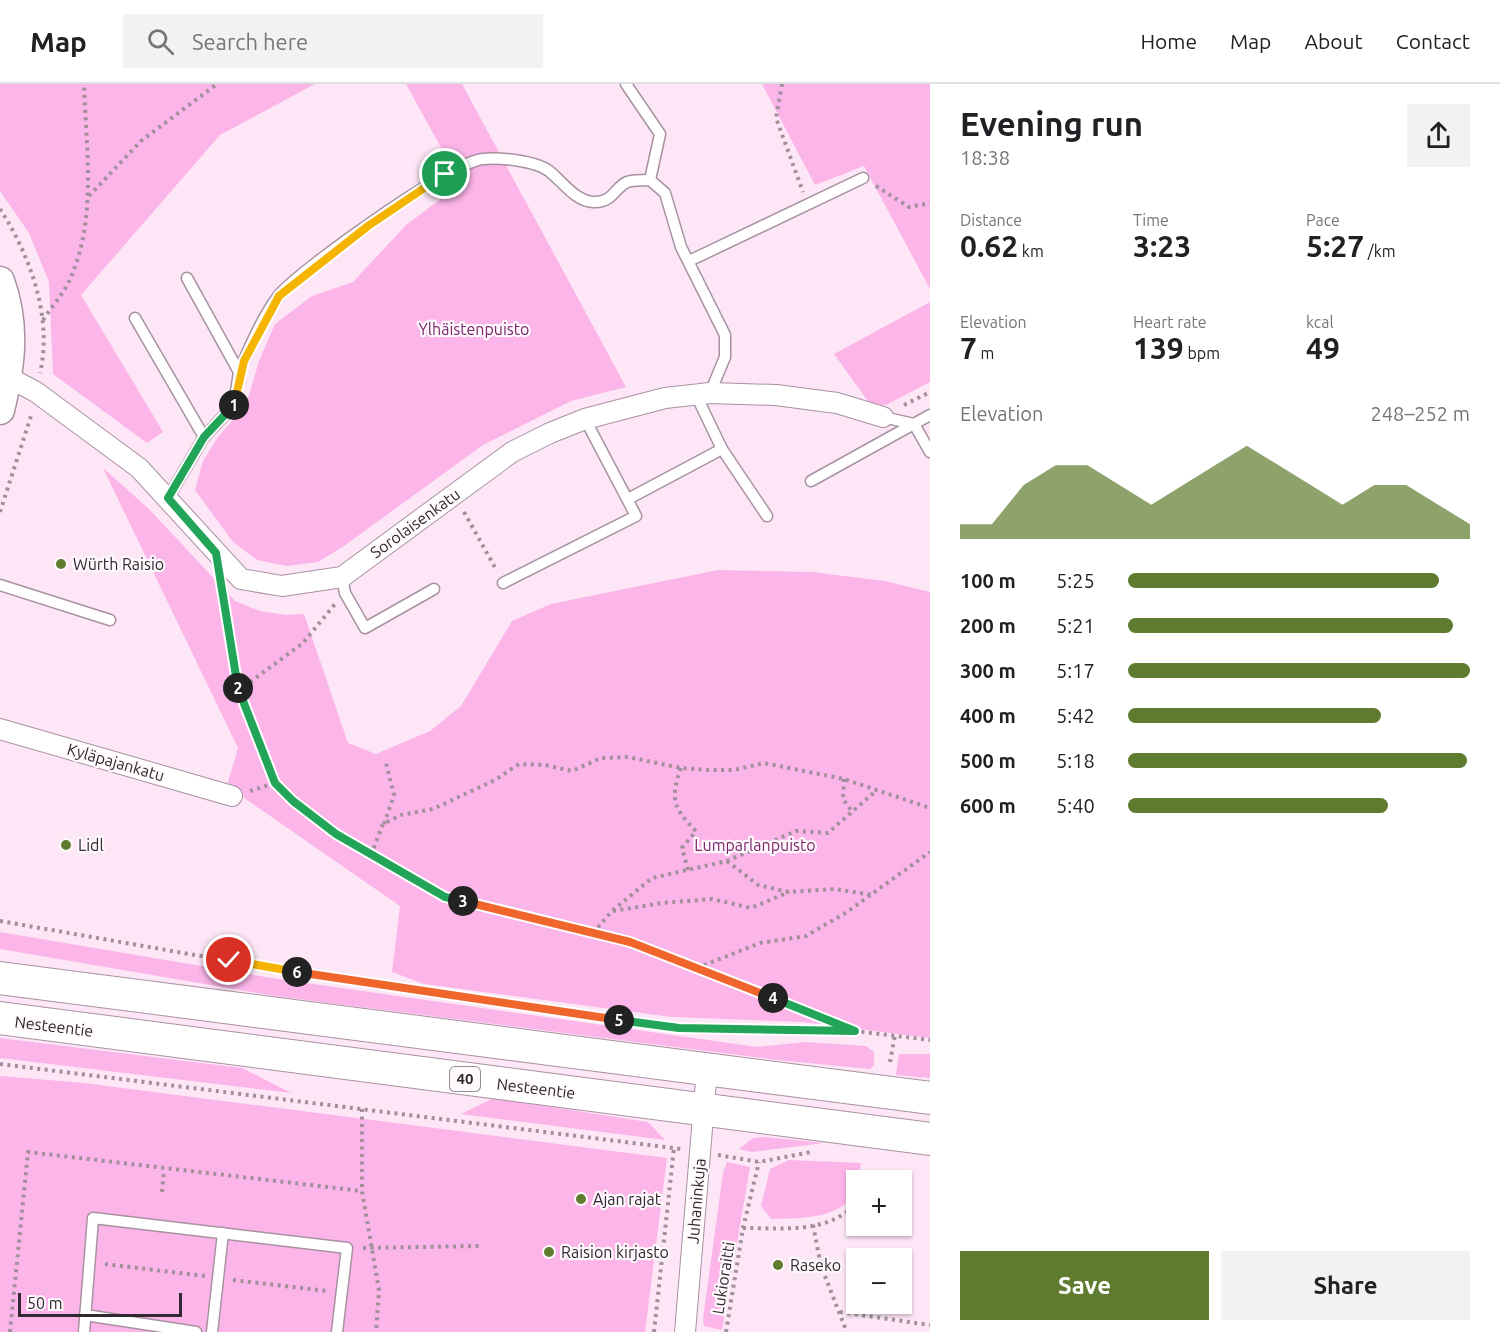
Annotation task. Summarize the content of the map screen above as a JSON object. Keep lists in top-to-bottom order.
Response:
{
  "streets": {
    "main road": ["Nesteentie", "40"],
    "street": ["Sorolaisenkatu", "Kyläpajankatu", "Juhaninkuja"],
    "path": ["Lukioraitti"]
  },
  "crossings": [
    ["Nesteentie", "Juhaninkuja"]
  ],
  "parks": ["Ylhäistenpuisto", "Lumparlanpuisto"],
  "places": [
    "Würth Raisio",
    "Lidl",
    "Ajan rajat",
    "Raision kirjasto",
    "Raseko"
  ],
  "scale_bar": "50 m",
  "page": {
    "header": "Map",
    "search": "Search here",
    "nav": [
      "Home",
      "Map",
      "About",
      "Contact"
    ],
    "heading": ["Evening run", "18:38"],
    "stats": [
      ["Distance", "0.62 km"],
      ["Time", "3:23"],
      ["Pace", "5:27 /km"],
      ["Elevation", "7 m"],
      ["Heart rate", "139 bpm"],
      ["kcal", "49"]
    ],
    "pins": [
      "1",
      "2",
      "3",
      "6",
      "4",
      "5"
    ],
    "chart": ["Elevation", "248–252 m"],
    "list": [
      {
        "name": "100 m",
        "note": "5:25"
      },
      {
        "name": "200 m",
        "note": "5:21"
      },
      {
        "name": "300 m",
        "note": "5:17"
      },
      {
        "name": "400 m",
        "note": "5:42"
      },
      {
        "name": "500 m",
        "note": "5:18"
      },
      {
        "name": "600 m",
        "note": "5:40"
      }
    ],
    "map_buttons": ["+", "−"],
    "buttons": ["Save", "Share"],
    "scale": "50 m"
  }
}
